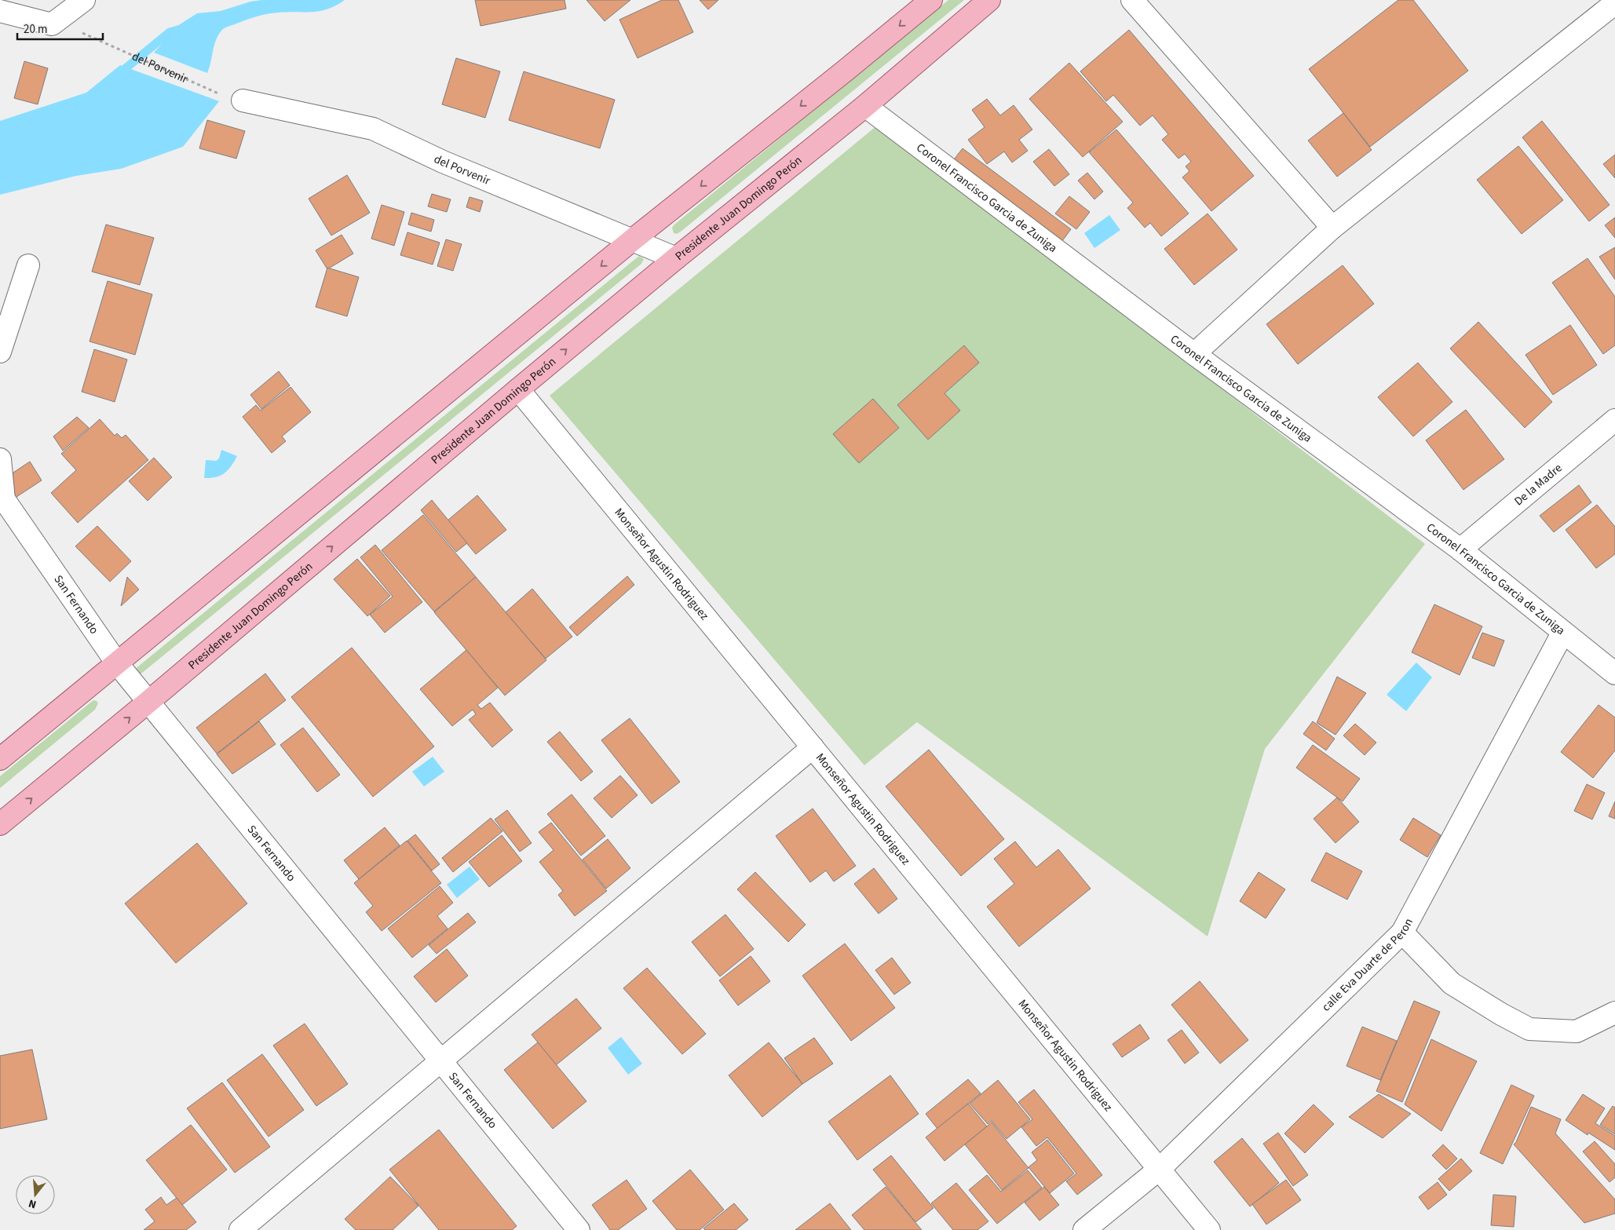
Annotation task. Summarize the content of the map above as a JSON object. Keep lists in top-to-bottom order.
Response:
{
  "streets": {
    "main road": ["Presidente Juan Domingo Perón"],
    "street": [
      "del Porvenir",
      "Coronel Francisco Garcia de Zuniga",
      "De la Madre",
      "Monseñor Agustin Rodriguez",
      "San Fernando",
      "calle Eva Duarte de Peron"
    ]
  },
  "crossings": [
    ["del Porvenir", "Presidente Juan Domingo Perón"],
    ["Coronel Francisco Garcia de Zuniga", "Presidente Juan Domingo Perón"],
    ["Coronel Francisco Garcia de Zuniga", "De la Madre"],
    ["Coronel Francisco Garcia de Zuniga", "calle Eva Duarte de Peron"],
    ["Presidente Juan Domingo Perón", "Monseñor Agustin Rodriguez"],
    ["Presidente Juan Domingo Perón", "San Fernando"],
    ["Monseñor Agustin Rodriguez", "calle Eva Duarte de Peron"]
  ],
  "scale_bar": "20 m",
  "north": "bottom"
}
